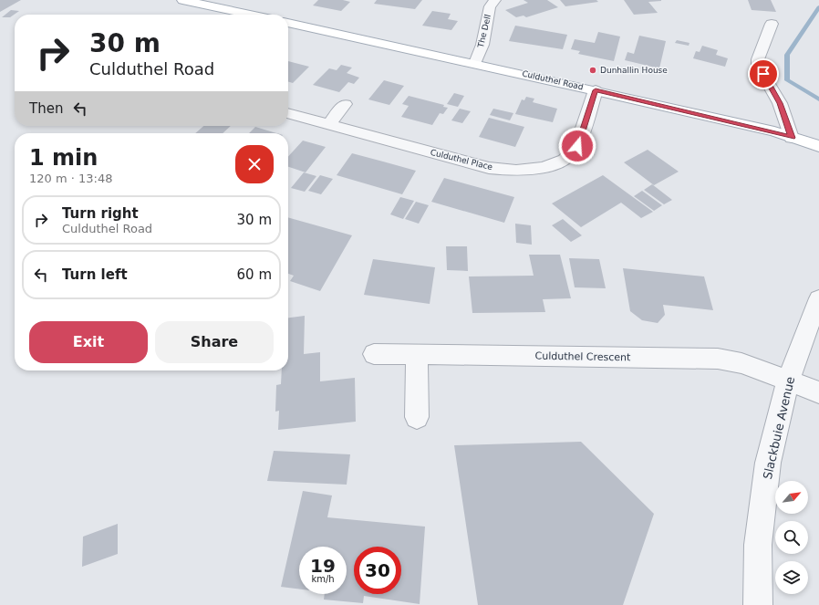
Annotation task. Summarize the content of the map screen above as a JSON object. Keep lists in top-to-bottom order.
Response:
{
  "streets": {
    "main road": ["Culduthel Road"],
    "street": [
      "The Dell",
      "Culduthel Place",
      "Culduthel Crescent",
      "Slackbuie Avenue"
    ]
  },
  "crossings": [
    ["The Dell", "Culduthel Road"],
    ["Culduthel Road", "Culduthel Place"],
    ["Culduthel Crescent", "Slackbuie Avenue"]
  ],
  "places": ["Dunhallin House"],
  "north": "top right",
  "page": {
    "turn": ["30 m", "Culduthel Road"],
    "then": "Then",
    "heading": ["1 min", "120 m · 13:48"],
    "list": [
      {
        "name": "Turn right",
        "note": "Culduthel Road",
        "value": "30 m"
      },
      {
        "name": "Turn left",
        "value": "60 m"
      }
    ],
    "buttons": ["Exit", "Share"],
    "speed": "19 km/h",
    "limit": "30"
  }
}
